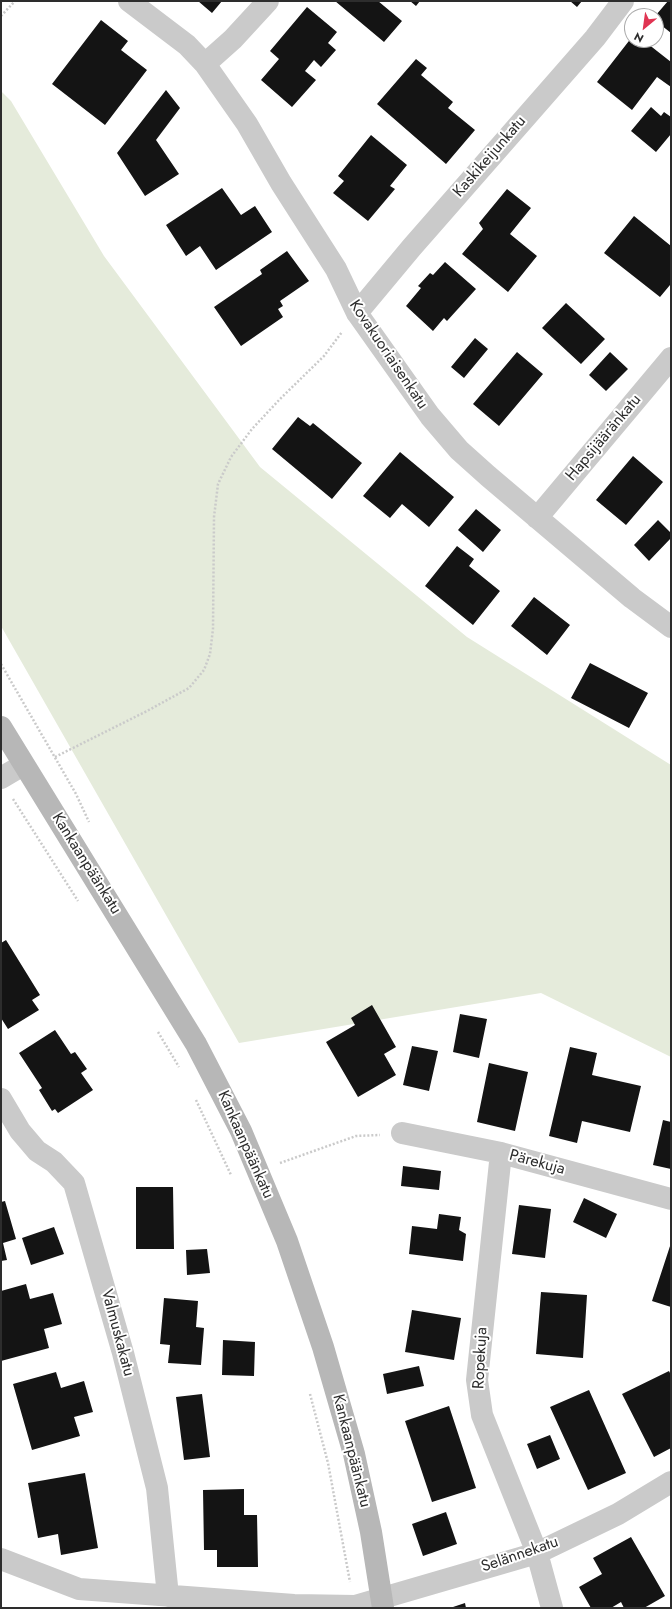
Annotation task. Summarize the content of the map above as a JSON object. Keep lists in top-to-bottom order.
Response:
{
  "streets": {
    "street": [
      "Kaskikeijunkatu",
      "Kovakuoriaisenkatu",
      "Hapsijääränkatu",
      "Kankaanpäänkatu",
      "Pärekuja",
      "Valmuskakatu",
      "Ropekuja",
      "Selännekatu"
    ]
  },
  "crossings": [
    ["Kaskikeijunkatu", "Kovakuoriaisenkatu"],
    ["Kovakuoriaisenkatu", "Hapsijääränkatu"],
    ["Kankaanpäänkatu", "Selännekatu"],
    ["Pärekuja", "Ropekuja"],
    ["Valmuskakatu", "Selännekatu"],
    ["Ropekuja", "Selännekatu"]
  ],
  "north": "bottom left"
}
